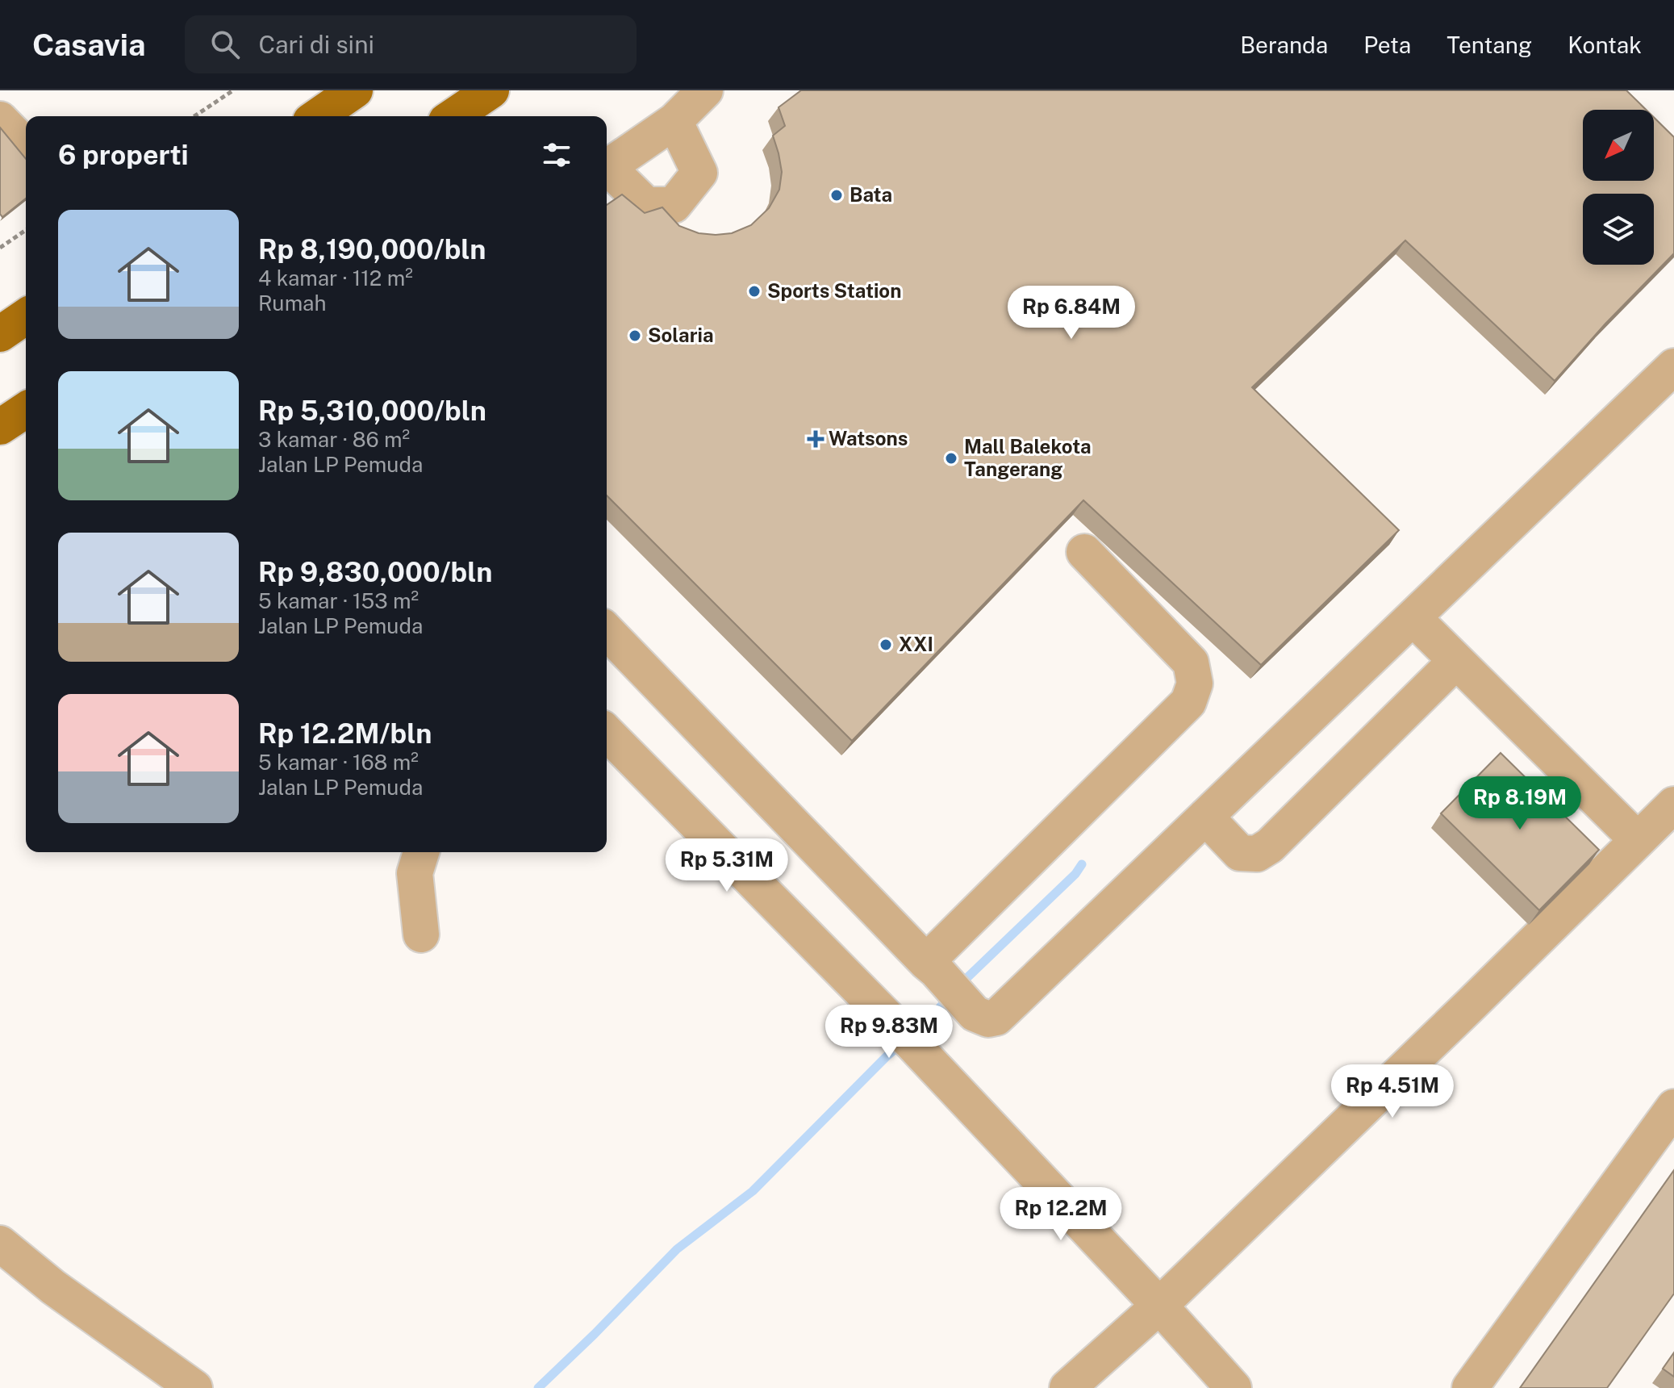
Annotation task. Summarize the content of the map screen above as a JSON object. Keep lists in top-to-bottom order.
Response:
{
  "places": {
    "other": [
      "Bata",
      "Sports Station",
      "Solaria",
      "Mall Balekota Tangerang",
      "XXI"
    ],
    "health": ["Watsons"]
  },
  "north": "bottom left",
  "page": {
    "header": "Casavia",
    "search": "Cari di sini",
    "nav": [
      "Beranda",
      "Peta",
      "Tentang",
      "Kontak"
    ],
    "heading": "6 properti",
    "list": [
      {
        "name": "Rp 8,190,000/bln",
        "note": "4 kamar · 112 m² · Rumah"
      },
      {
        "name": "Rp 5,310,000/bln",
        "note": "3 kamar · 86 m² · Jalan LP Pemuda"
      },
      {
        "name": "Rp 9,830,000/bln",
        "note": "5 kamar · 153 m² · Jalan LP Pemuda"
      },
      {
        "name": "Rp 12.2M/bln",
        "note": "5 kamar · 168 m² · Jalan LP Pemuda"
      }
    ],
    "price": [
      "Rp 6.84M",
      "Rp 8.19M",
      "Rp 5.31M",
      "Rp 9.83M",
      "Rp 4.51M",
      "Rp 12.2M"
    ]
  }
}
